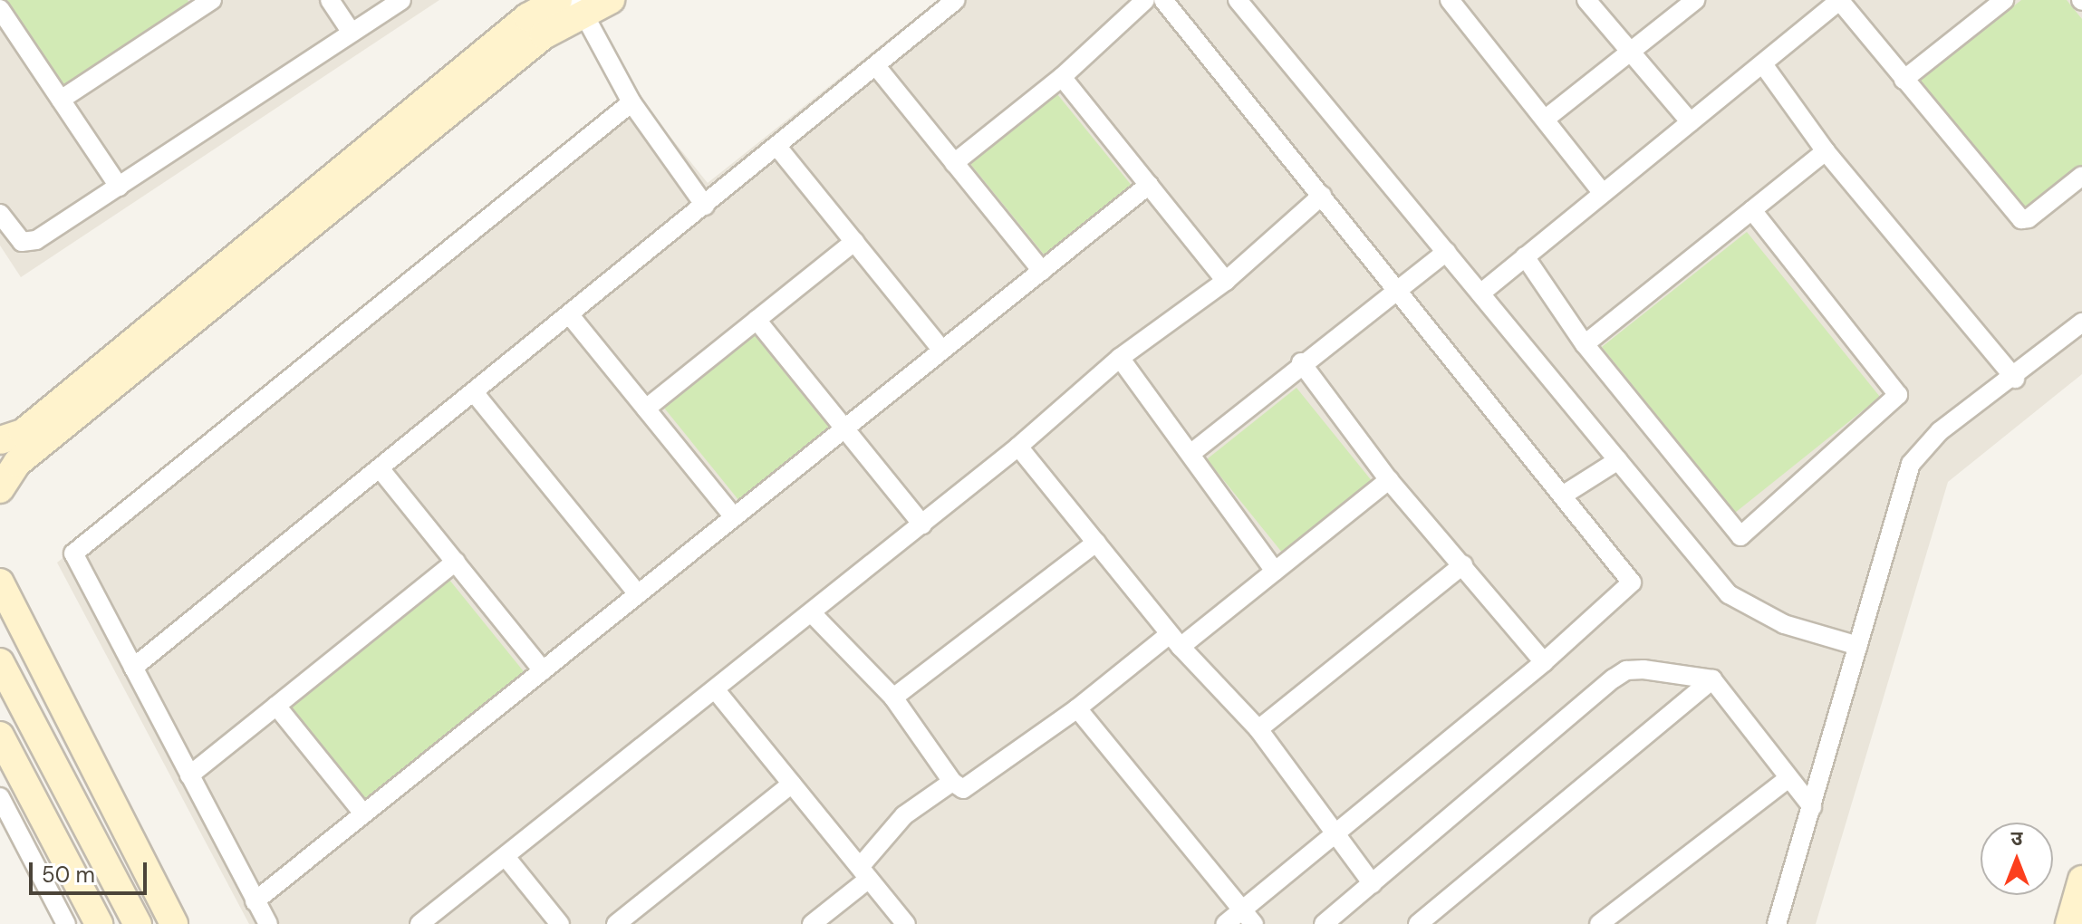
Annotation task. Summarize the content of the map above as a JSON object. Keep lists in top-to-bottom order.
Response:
{
  "scale_bar": "50 m",
  "north": "top"
}
